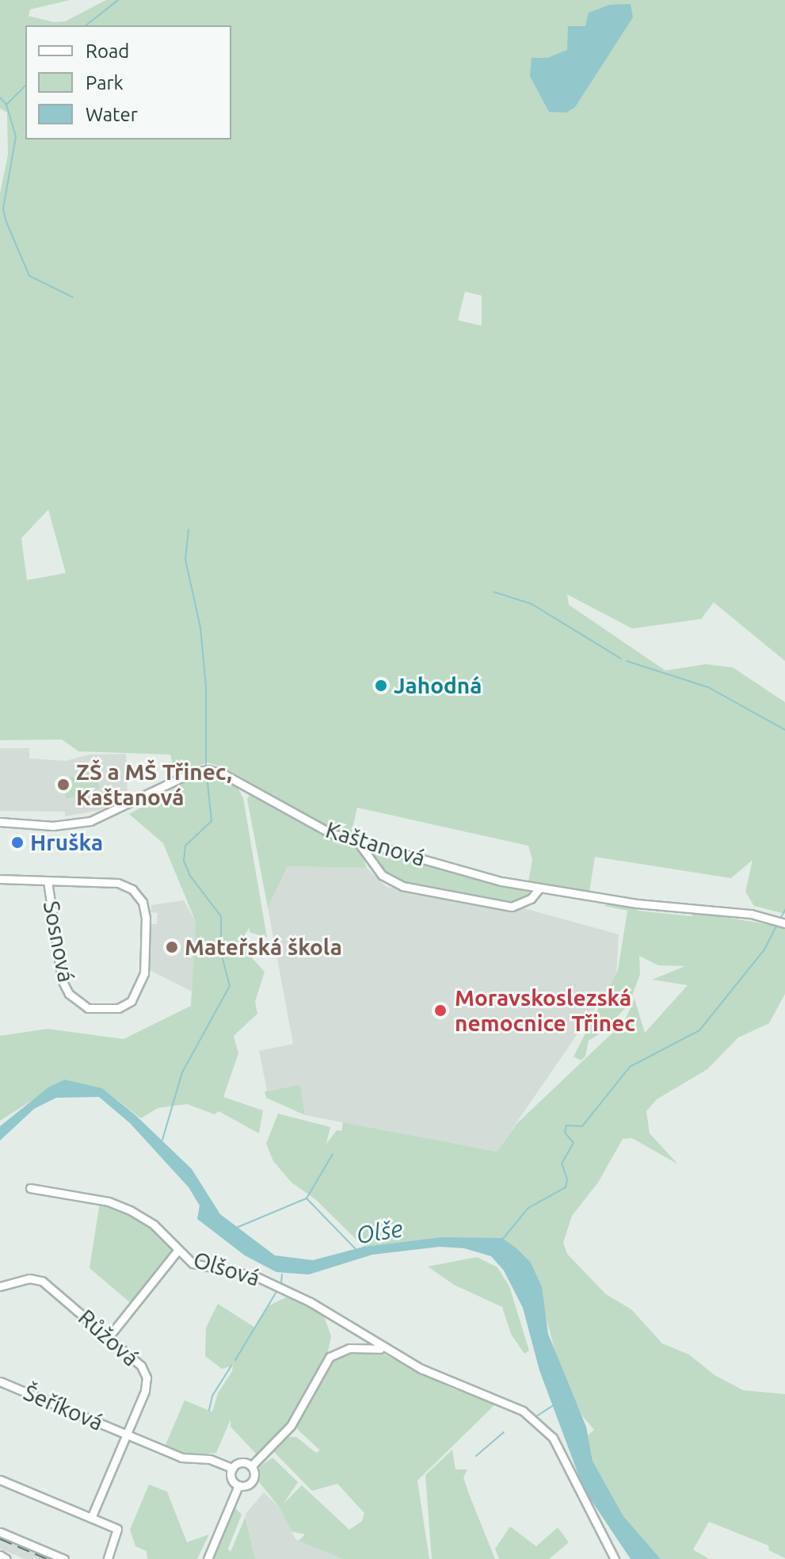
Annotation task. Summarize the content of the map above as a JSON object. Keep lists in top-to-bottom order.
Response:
{
  "streets": {
    "street": [
      "Kaštanová",
      "Sosnová",
      "Olšová",
      "Růžová",
      "Šeříková"
    ]
  },
  "crossings": [
    ["Růžová", "Šeříková"]
  ],
  "water": ["Olše"],
  "places": [
    "Jahodná",
    "ZŠ a MŠ Třinec, Kaštanová",
    "Hruška",
    "Mateřská škola",
    "Moravskoslezská nemocnice Třinec"
  ],
  "legend": ["Road", "Park", "Water"]
}
